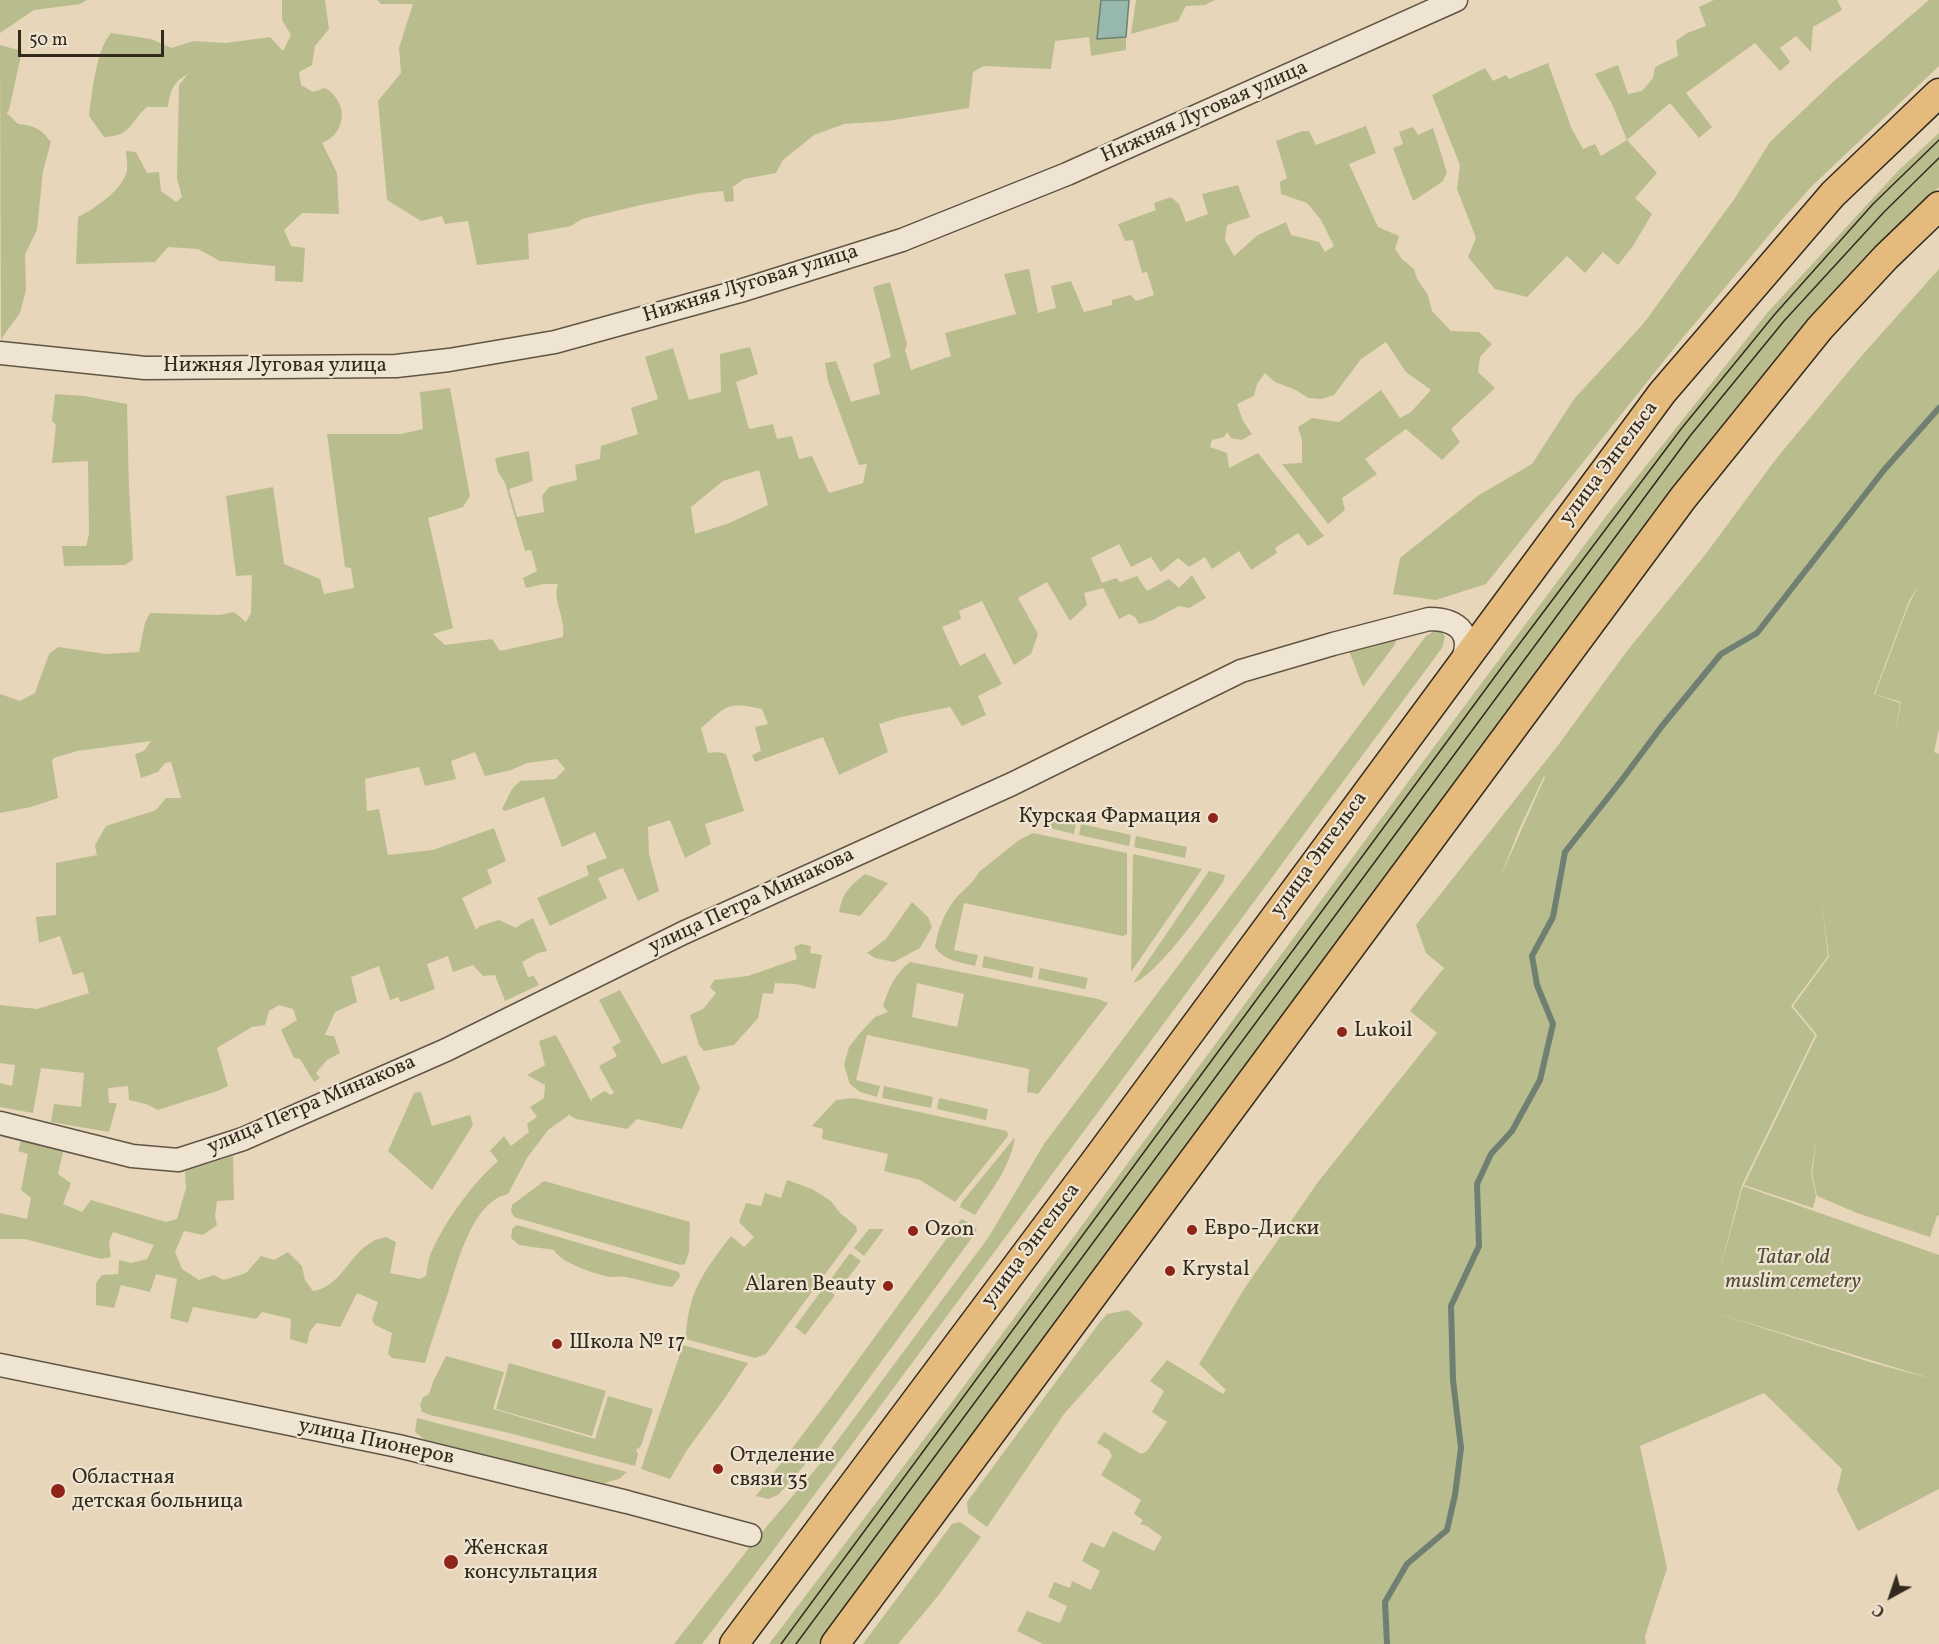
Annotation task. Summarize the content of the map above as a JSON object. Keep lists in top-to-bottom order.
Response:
{
  "streets": {
    "main road": ["улица Энгельса"],
    "street": ["Нижняя Луговая улица", "улица Петра Минакова", "улица Пионеров"]
  },
  "crossings": [
    ["улица Энгельса", "улица Петра Минакова"]
  ],
  "parks": ["Tatar old muslim cemetery"],
  "places": [
    "Курская Фармация",
    "Lukoil",
    "Евро-Диски",
    "Ozon",
    "Krystal",
    "Alaren Beauty",
    "Школа № 17",
    "Отделение связи 35",
    "Областная детская больница",
    "Женская консультация"
  ],
  "scale_bar": "50 m",
  "north": "bottom left"
}
